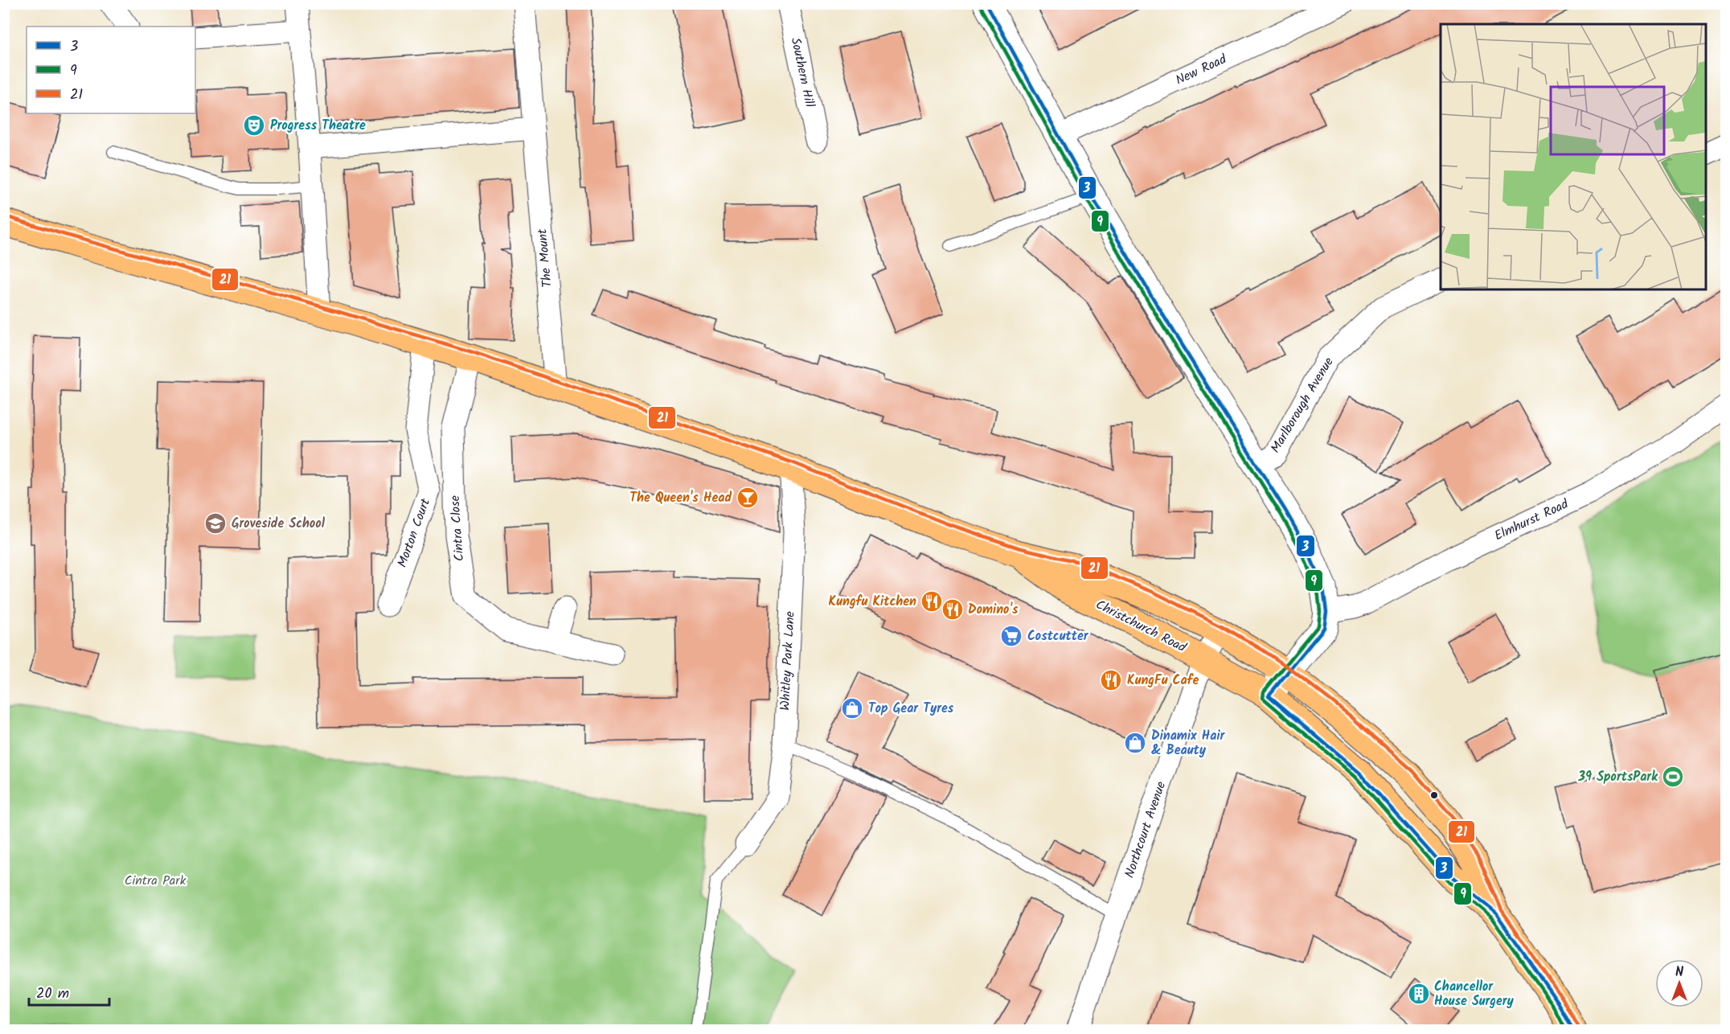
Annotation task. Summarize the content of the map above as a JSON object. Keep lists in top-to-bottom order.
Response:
{
  "streets": {
    "main road": ["Christchurch Road"],
    "street": [
      "New Road",
      "Southern Hill",
      "The Mount",
      "Marlborough Avenue",
      "Elmhurst Road",
      "Cintra Close",
      "Morton Court",
      "Whitley Park Lane",
      "Northcourt Avenue"
    ]
  },
  "crossings": [
    ["The Mount", "Christchurch Road"],
    ["Cintra Close", "Christchurch Road"],
    ["Morton Court", "Christchurch Road"],
    ["Christchurch Road", "Whitley Park Lane"],
    ["Christchurch Road", "Northcourt Avenue"]
  ],
  "parks": ["Cintra Park"],
  "places": {
    "theatre": ["Progress Theatre"],
    "bar": ["The Queen's Head"],
    "school or university": ["Groveside School"],
    "restaurant": ["Kungfu Kitchen", "Domino's", "KungFu Cafe"],
    "supermarket": ["Costcutter"],
    "shop": ["Top Gear Tyres", "Dinamix Hair & Beauty"],
    "sports": ["39 SportsPark"],
    "building": ["Chancellor House Surgery"]
  },
  "lines": ["transit line 3", "transit line 9", "transit line 21"],
  "legend": ["3", "9", "21"],
  "scale_bar": "20 m",
  "north": "top"
}
